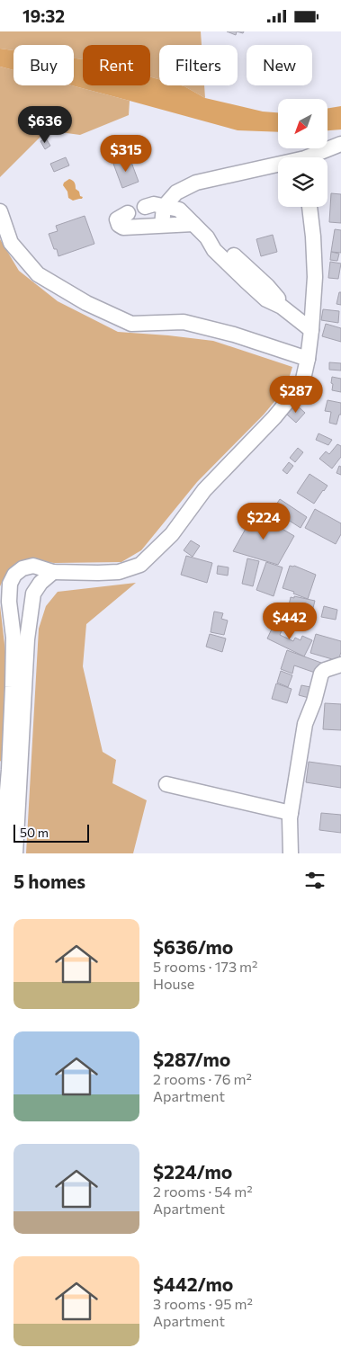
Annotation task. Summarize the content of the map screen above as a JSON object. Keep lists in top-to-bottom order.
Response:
{
  "scale_bar": "50 m",
  "north": "bottom left",
  "page": {
    "status": "19:32",
    "chip": [
      "Buy",
      "Rent",
      "Filters",
      "New"
    ],
    "price": [
      "$636",
      "$315",
      "$287",
      "$224",
      "$442"
    ],
    "scale": "50 m",
    "heading": "5 homes",
    "list": [
      {
        "name": "$636/mo",
        "note": "5 rooms · 173 m² · House"
      },
      {
        "name": "$287/mo",
        "note": "2 rooms · 76 m² · Apartment"
      },
      {
        "name": "$224/mo",
        "note": "2 rooms · 54 m² · Apartment"
      },
      {
        "name": "$442/mo",
        "note": "3 rooms · 95 m² · Apartment"
      }
    ]
  }
}
